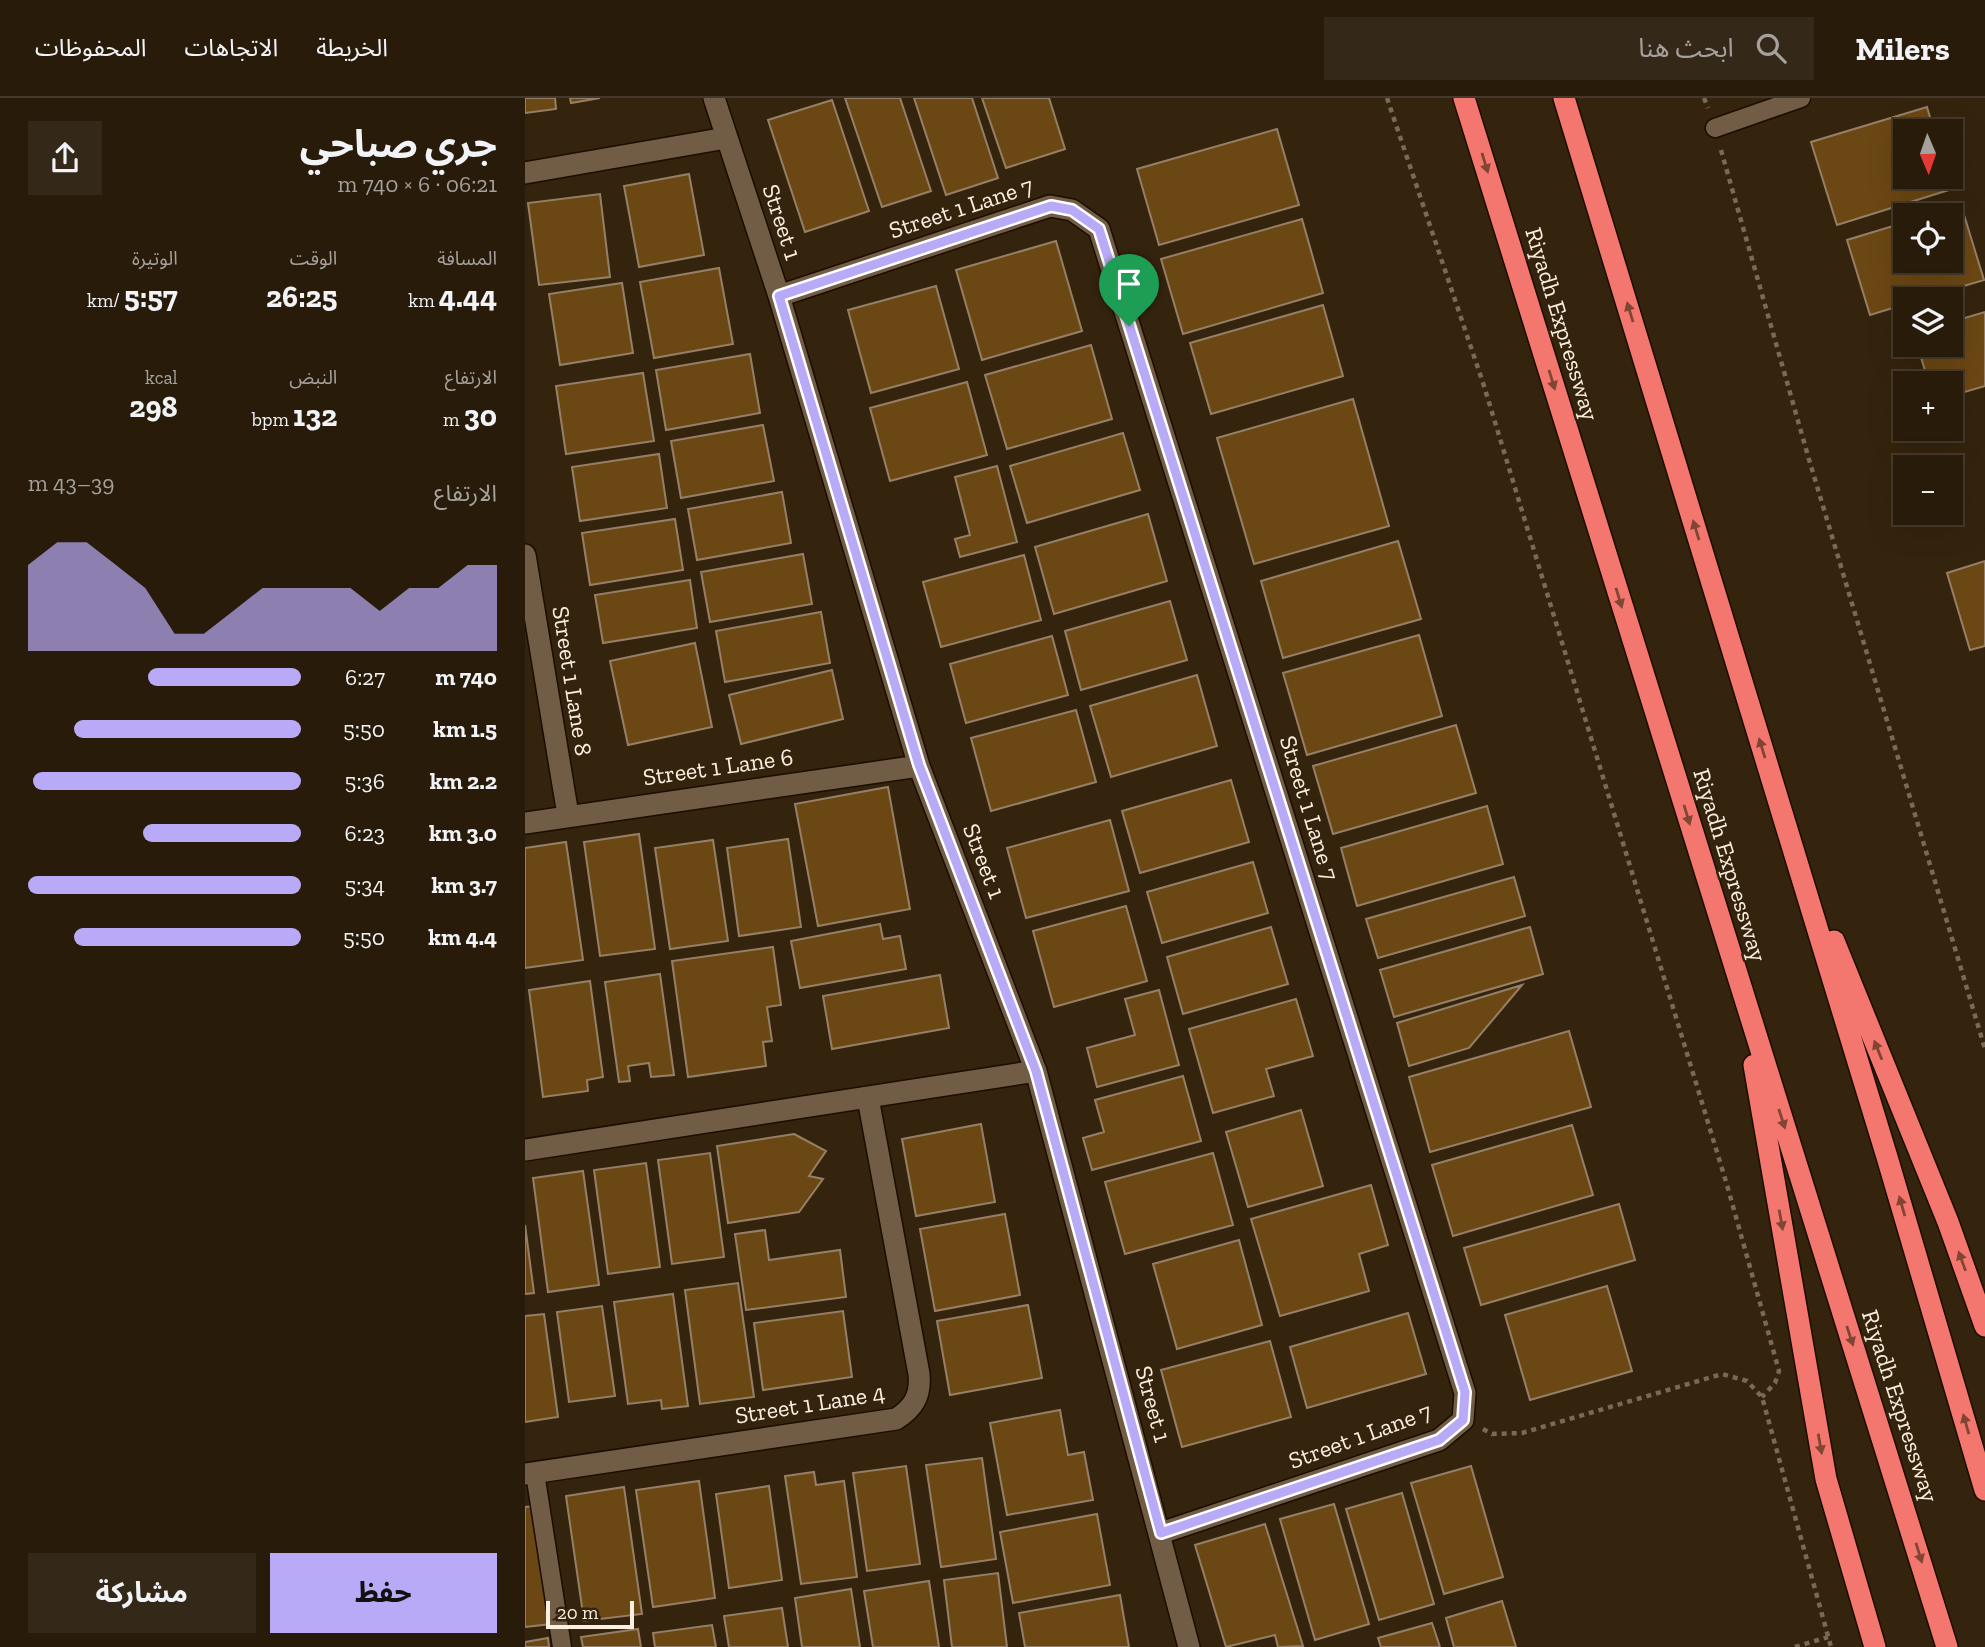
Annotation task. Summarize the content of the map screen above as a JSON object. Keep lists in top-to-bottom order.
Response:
{
  "streets": {
    "highway": ["Riyadh Expressway"],
    "street": [
      "Street 1 Lane 7",
      "Street 1",
      "Street 1 Lane 8",
      "Street 1 Lane 6",
      "Street 1 Lane 4"
    ]
  },
  "crossings": [
    ["Street 1 Lane 7", "Street 1"],
    ["Street 1", "Street 1 Lane 6"],
    ["Street 1 Lane 8", "Street 1 Lane 6"]
  ],
  "scale_bar": "20 m",
  "north": "bottom",
  "page": {
    "header": "Milers",
    "search": "ابحث هنا",
    "nav": ["الخريطة", "الاتجاهات", "المحفوظات"],
    "heading": ["جري صباحي", "06:21 · 6 × 740 m"],
    "map_buttons": ["+", "−"],
    "stats": [
      ["المسافة", "4.44 km"],
      ["الوقت", "26:25"],
      ["الوتيرة", "5:57 /km"],
      ["الارتفاع", "30 m"],
      ["النبض", "132 bpm"],
      ["kcal", "298"]
    ],
    "chart": ["الارتفاع", "39–43 m"],
    "list": [
      {
        "name": "740 m",
        "note": "6:27"
      },
      {
        "name": "1.5 km",
        "note": "5:50"
      },
      {
        "name": "2.2 km",
        "note": "5:36"
      },
      {
        "name": "3.0 km",
        "note": "6:23"
      },
      {
        "name": "3.7 km",
        "note": "5:34"
      },
      {
        "name": "4.4 km",
        "note": "5:50"
      }
    ],
    "buttons": ["حفظ", "مشاركة"],
    "scale": "20 m"
  }
}
